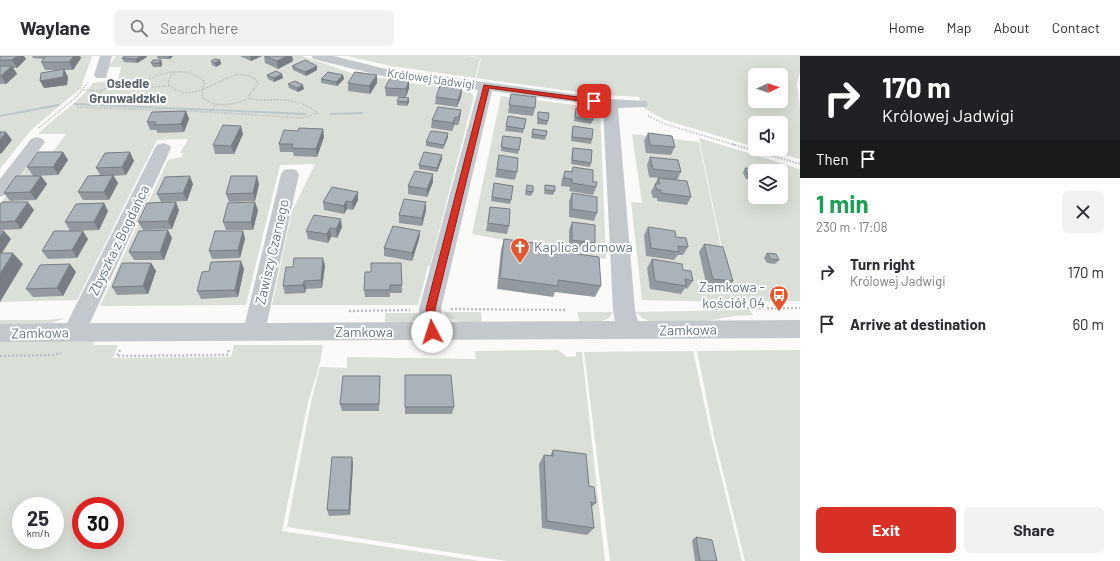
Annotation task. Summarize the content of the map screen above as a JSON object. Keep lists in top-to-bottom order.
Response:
{
  "streets": {
    "street": [
      "Królowej Jadwigi",
      "Zbyszka z Bogdańca",
      "Zawiszy Czarnego",
      "Zamkowa"
    ]
  },
  "crossings": [
    ["Zbyszka z Bogdańca", "Zamkowa"],
    ["Zawiszy Czarnego", "Zamkowa"]
  ],
  "districts": ["Osiedle Grunwaldzkie"],
  "places": {
    "church": ["Kaplica domowa"],
    "bus stop": ["Zamkowa - kościół 04"]
  },
  "north": "right",
  "page": {
    "header": "Waylane",
    "search": "Search here",
    "nav": [
      "Home",
      "Map",
      "About",
      "Contact"
    ],
    "turn": ["170 m", "Królowej Jadwigi"],
    "then": "Then",
    "heading": ["1 min", "230 m · 17:08"],
    "list": [
      {
        "name": "Turn right",
        "note": "Królowej Jadwigi",
        "value": "170 m"
      },
      {
        "name": "Arrive at destination",
        "value": "60 m"
      }
    ],
    "speed": "25 km/h",
    "limit": "30",
    "buttons": ["Exit", "Share"]
  }
}
